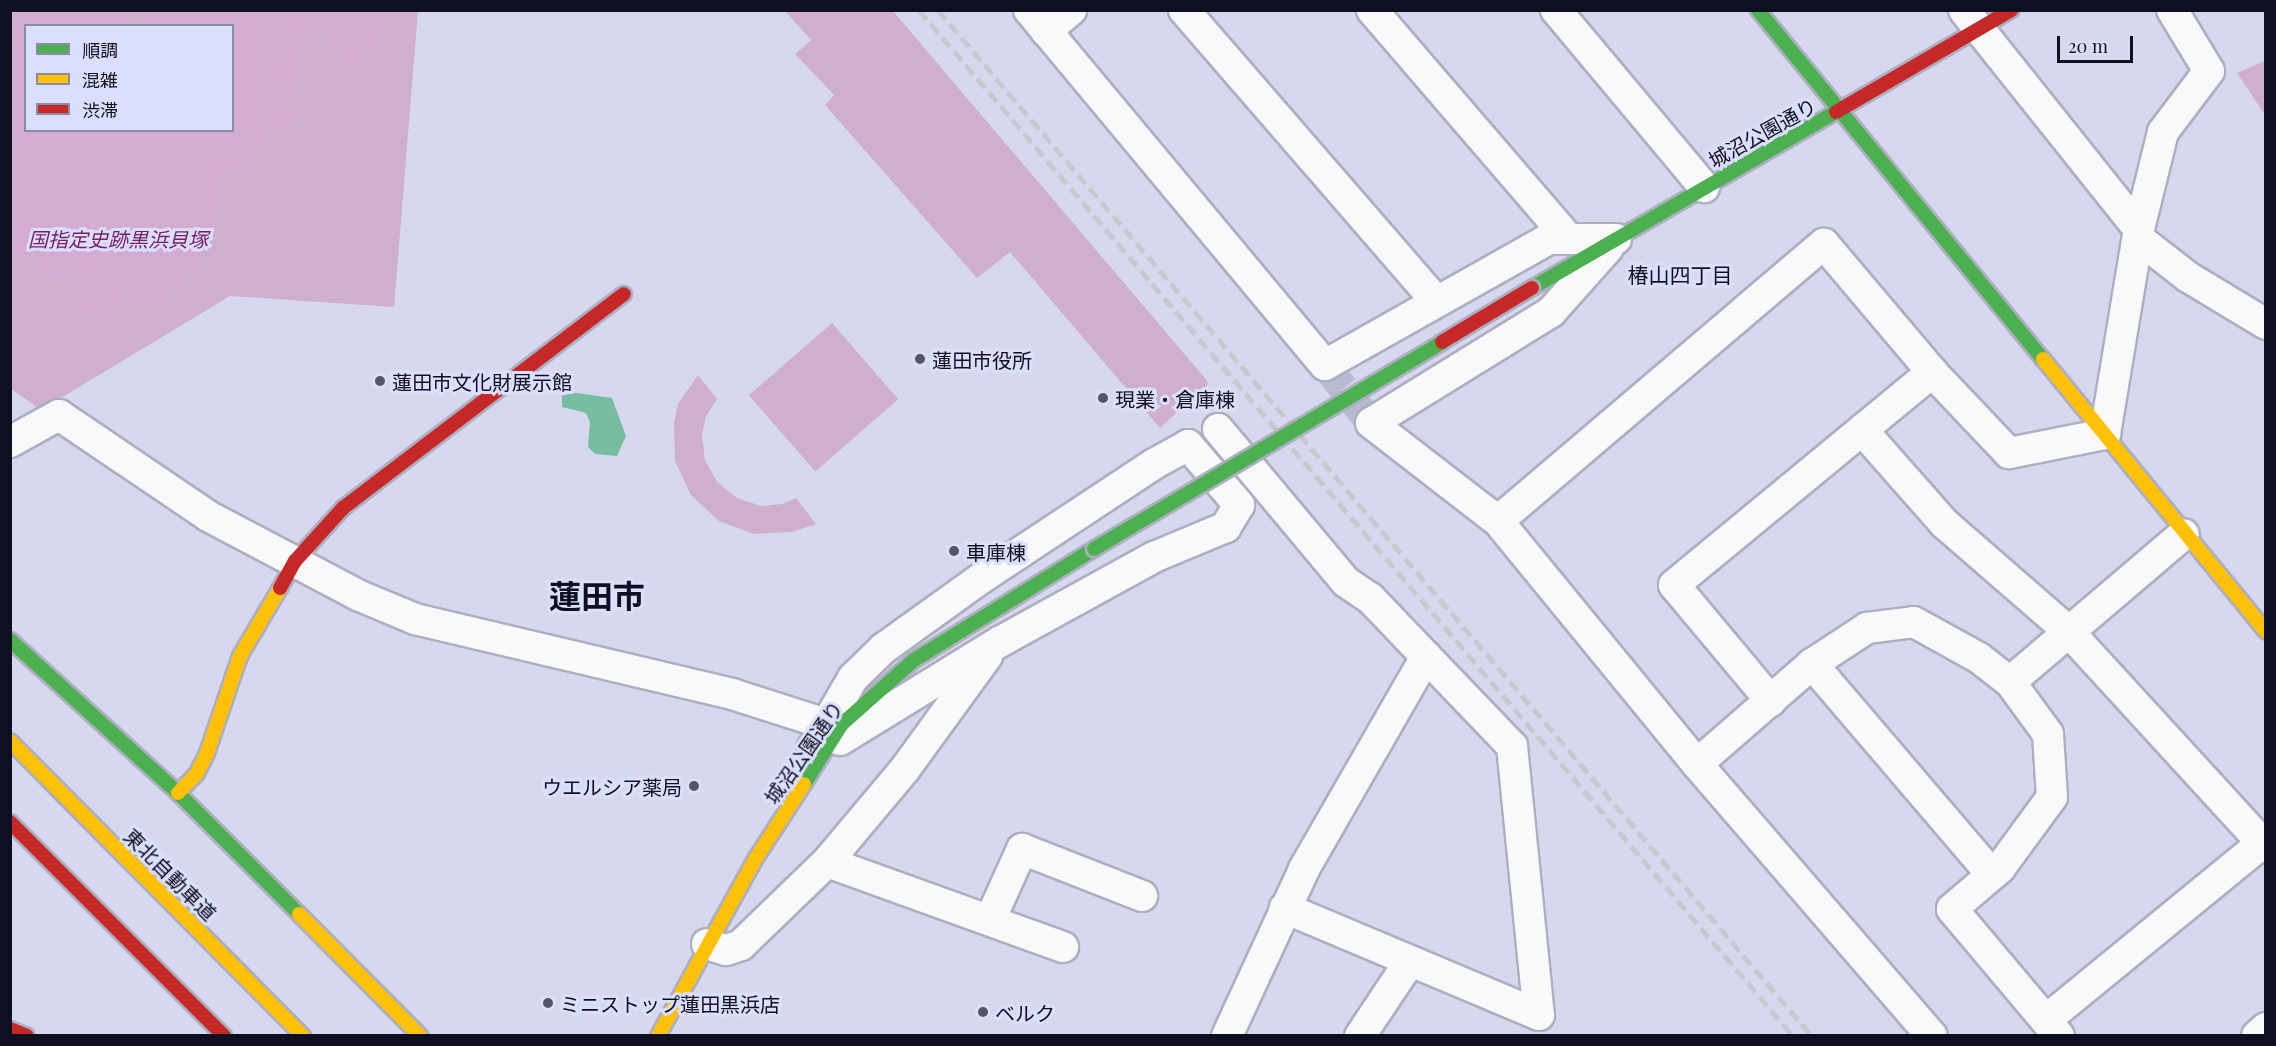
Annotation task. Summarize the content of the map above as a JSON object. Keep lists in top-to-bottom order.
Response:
{
  "streets": {
    "main road": ["城沼公園通り", "東北自動車道"]
  },
  "districts": ["椿山四丁目", "蓮田市"],
  "parks": ["国指定史跡黒浜貝塚"],
  "places": [
    "蓮田市役所",
    "蓮田市文化財展示館",
    "現業・倉庫棟",
    "車庫棟",
    "ウエルシア薬局",
    "ミニストップ蓮田黒浜店",
    "ベルク"
  ],
  "legend": ["順調", "混雑", "渋滞"],
  "scale_bar": "20 m"
}
